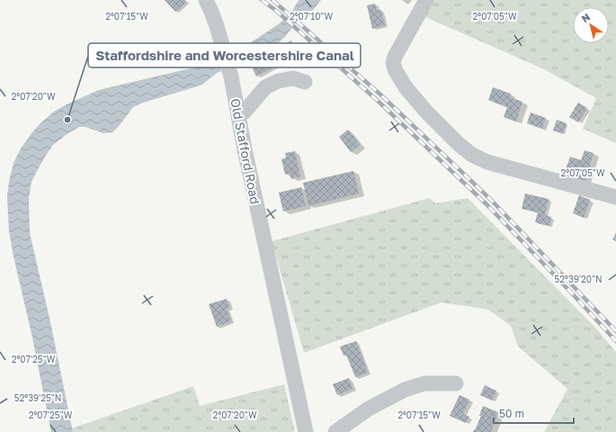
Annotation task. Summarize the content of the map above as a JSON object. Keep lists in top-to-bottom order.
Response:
{
  "streets": {
    "street": ["Old Stafford Road"]
  },
  "places": ["Staffordshire and Worcestershire Canal"],
  "scale_bar": "50 m",
  "north": "top left",
  "coordinates": [
    "2°07'10\"W",
    "2°07'05\"W",
    "2°07'15\"W",
    "2°07'20\"W",
    "52°39'20\"N",
    "2°07'25\"W",
    "52°39'25\"N"
  ]
}
